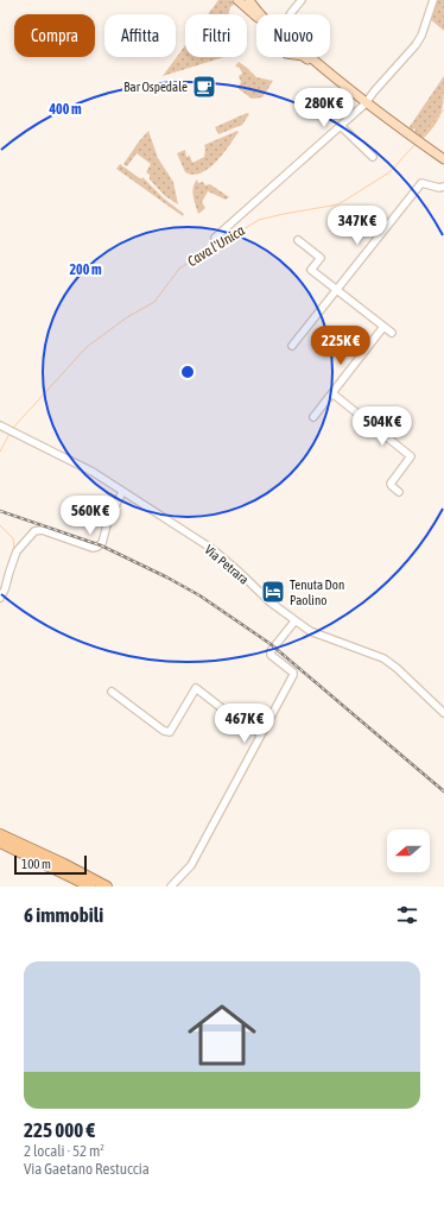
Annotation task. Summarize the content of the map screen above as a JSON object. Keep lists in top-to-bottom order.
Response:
{
  "streets": {
    "street": ["Via Petrara"]
  },
  "water": ["Cava l'Unica"],
  "places": {
    "cafe": ["Bar Ospedale"],
    "hotel": ["Tenuta Don Paolino"]
  },
  "scale_bar": "100 m",
  "north": "left",
  "page": {
    "chip": [
      "Compra",
      "Affitta",
      "Filtri",
      "Nuovo"
    ],
    "price": [
      "280K €",
      "347K €",
      "225K €",
      "504K €",
      "560K €",
      "467K €"
    ],
    "scale": "100 m",
    "heading": "6 immobili",
    "list": [
      {
        "name": "225 000 €",
        "note": "2 locali · 52 m² · Via Gaetano Restuccia"
      }
    ]
  },
  "rings": ["400 m", "200 m"]
}
